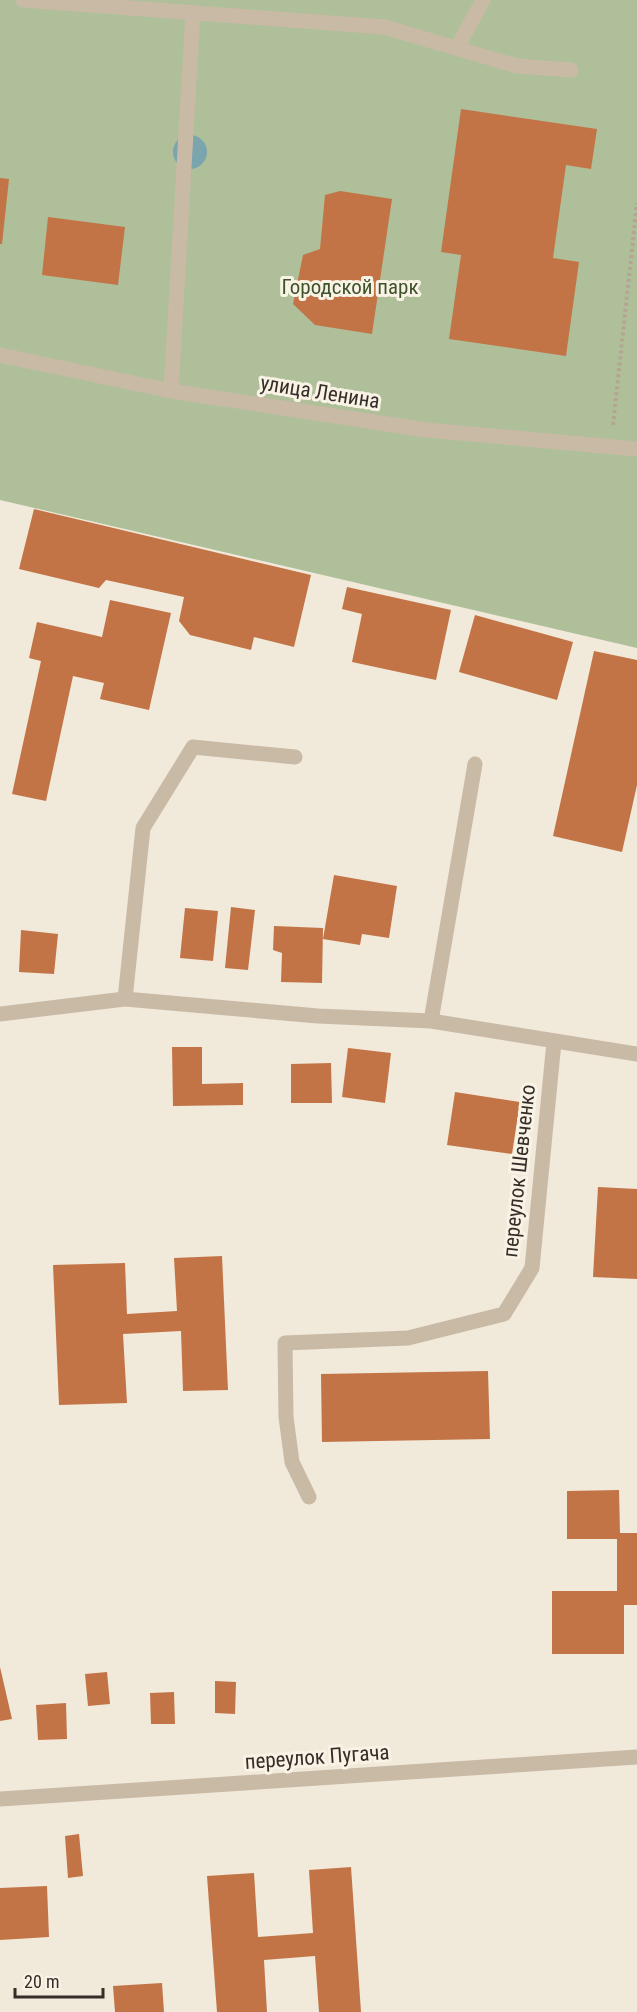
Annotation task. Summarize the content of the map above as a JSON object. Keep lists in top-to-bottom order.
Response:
{
  "streets": {
    "street": ["улица Ленина", "переулок Шевченко", "переулок Пугача"]
  },
  "parks": ["Городской парк"],
  "scale_bar": "20 m"
}
